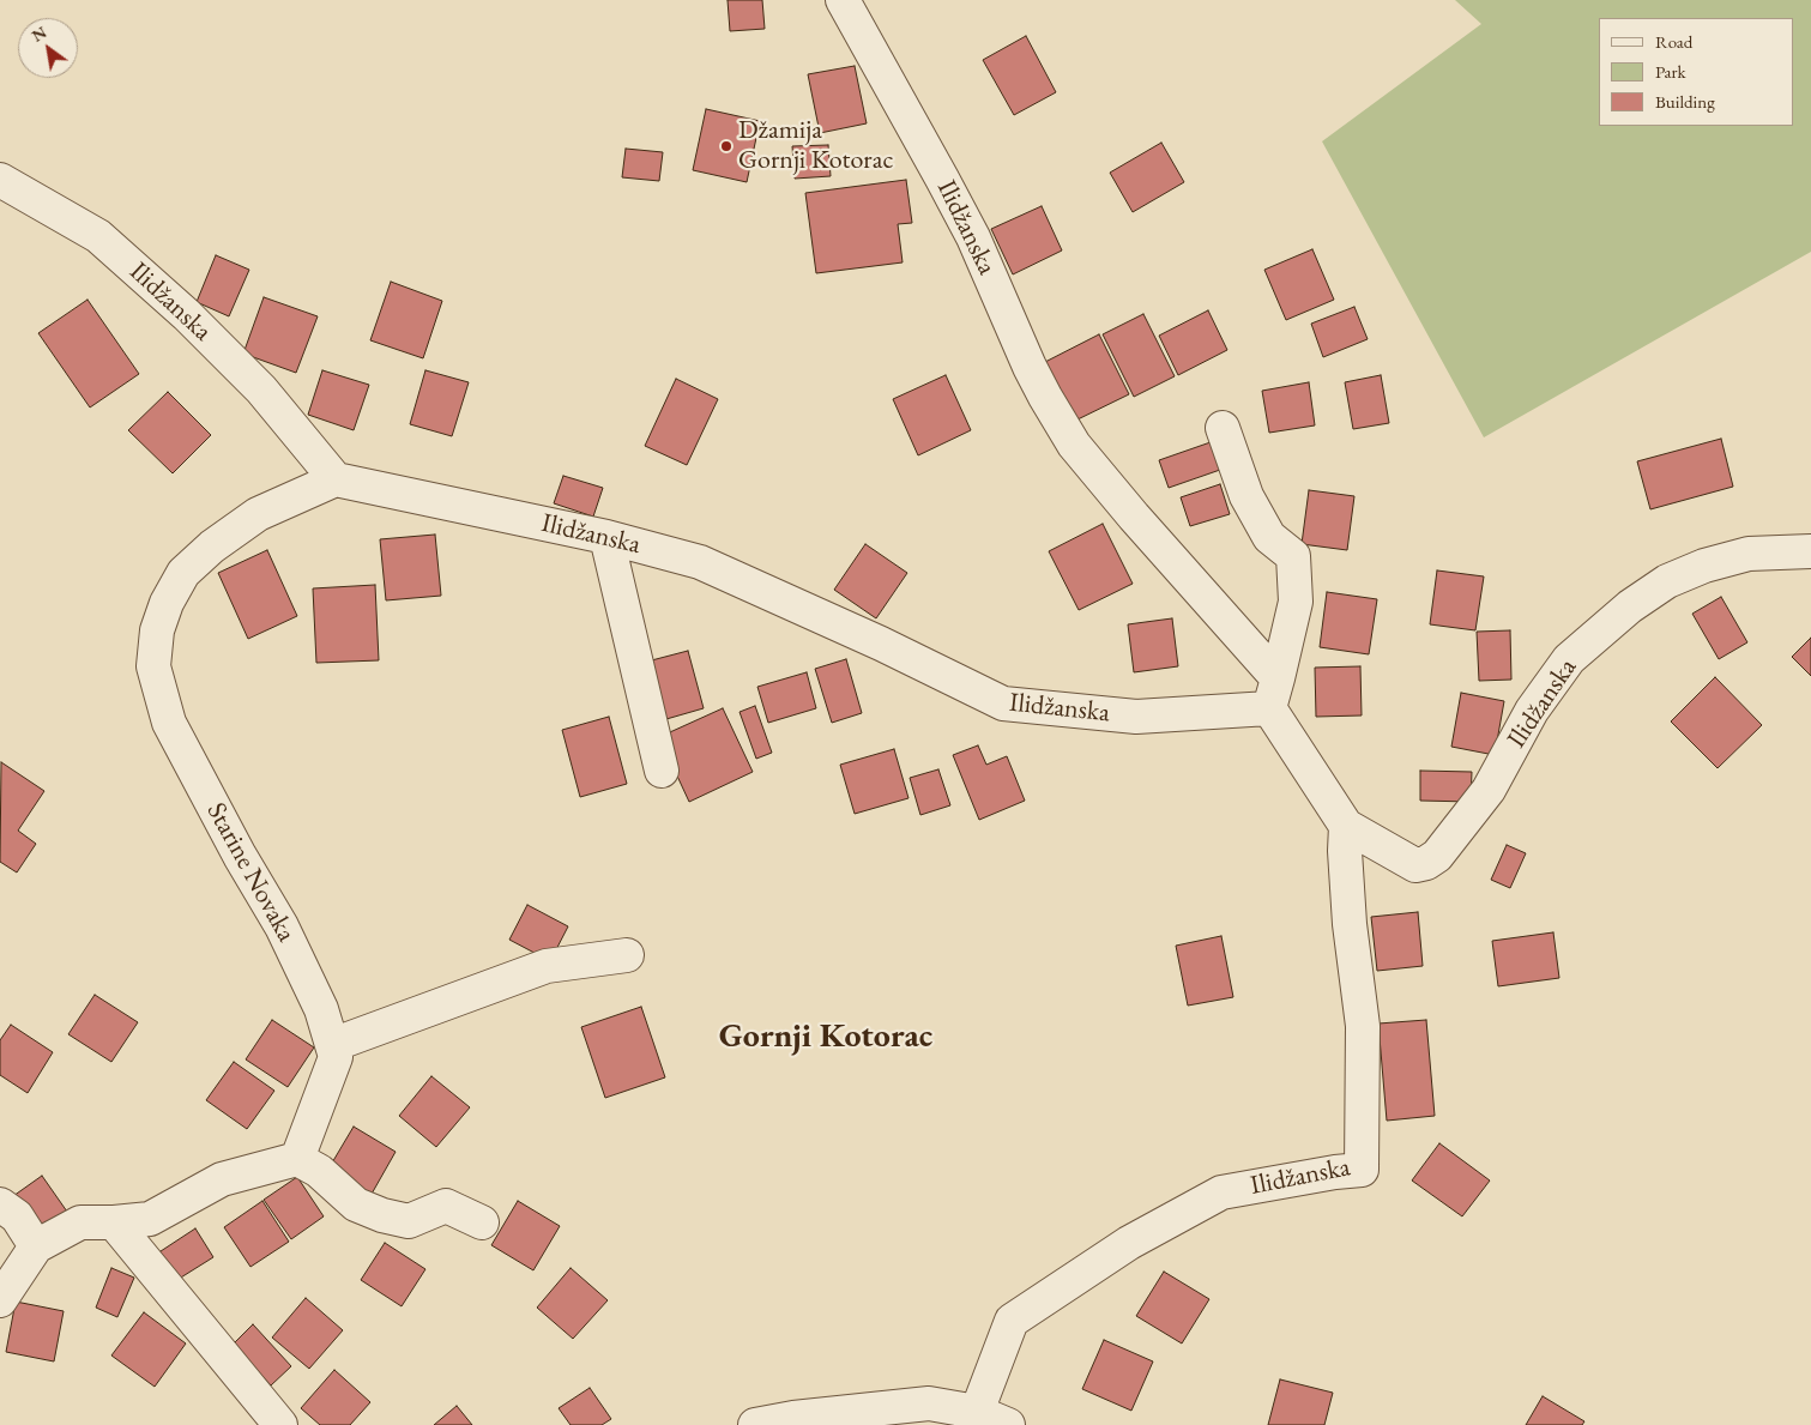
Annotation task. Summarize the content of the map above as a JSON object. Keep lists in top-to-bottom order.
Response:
{
  "streets": {
    "street": ["Ilidžanska", "Starine Novaka"]
  },
  "crossings": [
    ["Ilidžanska", "Starine Novaka"]
  ],
  "districts": ["Gornji Kotorac"],
  "places": ["Džamija Gornji Kotorac"],
  "legend": ["Road", "Park", "Building"],
  "north": "top left"
}
